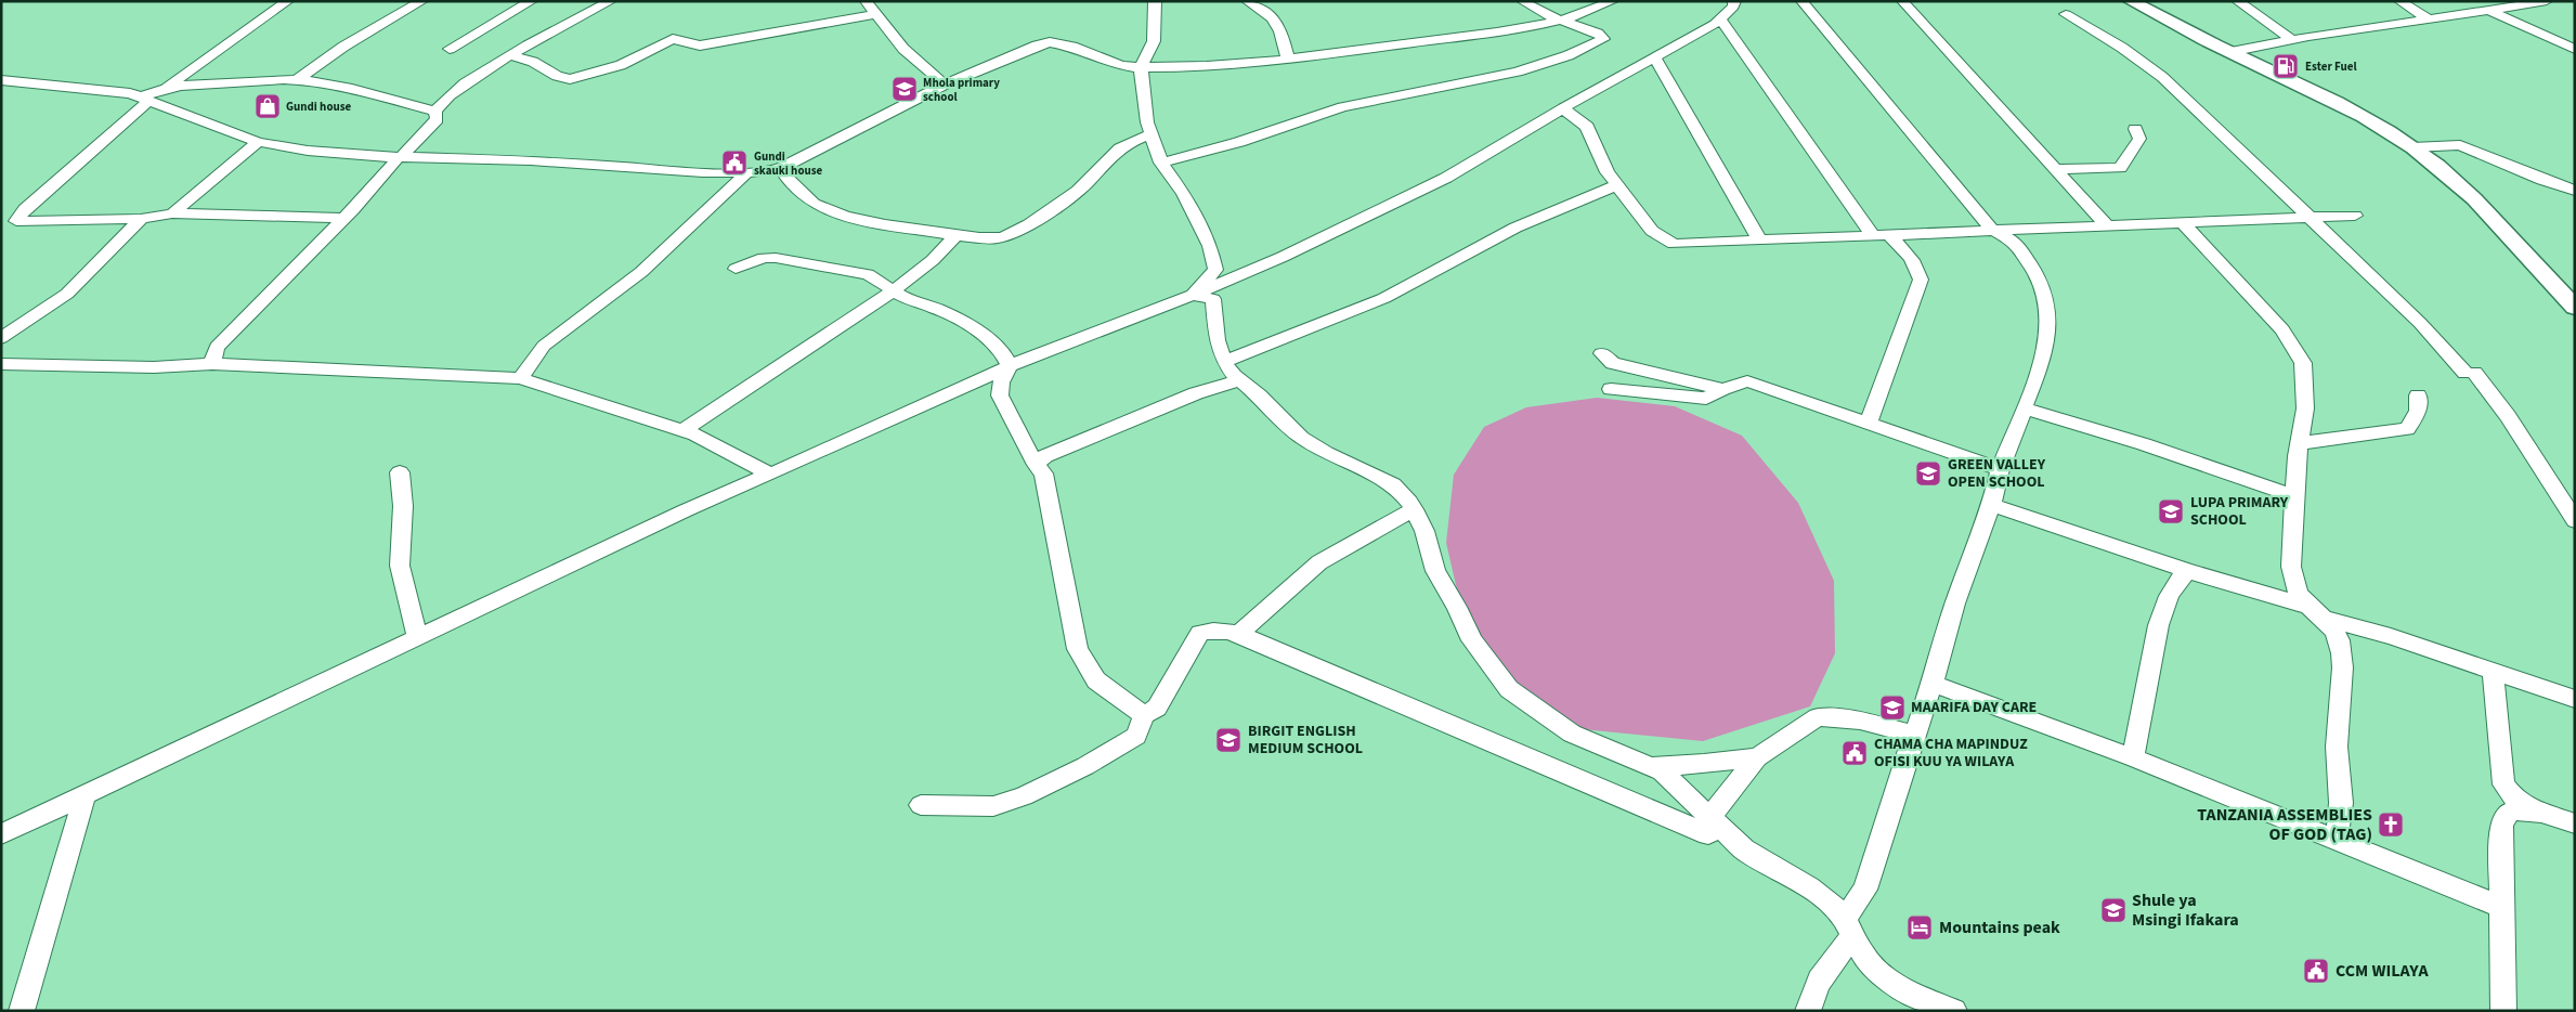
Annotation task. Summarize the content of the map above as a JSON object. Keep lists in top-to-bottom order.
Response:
{
  "places": {
    "fuel station": ["Ester Fuel"],
    "school or university": [
      "Mhola primary school",
      "GREEN VALLEY OPEN SCHOOL",
      "LUPA PRIMARY SCHOOL",
      "MAARIFA DAY CARE",
      "BIRGIT ENGLISH MEDIUM SCHOOL",
      "Shule ya Msingi Ifakara"
    ],
    "shop": ["Gundi house"],
    "public building": ["Gundi skauki house", "CHAMA CHA MAPINDUZ OFISI KUU YA WILAYA", "CCM WILAYA"],
    "church": ["TANZANIA ASSEMBLIES OF GOD (TAG)"],
    "hotel": ["Mountains peak"]
  }
}
